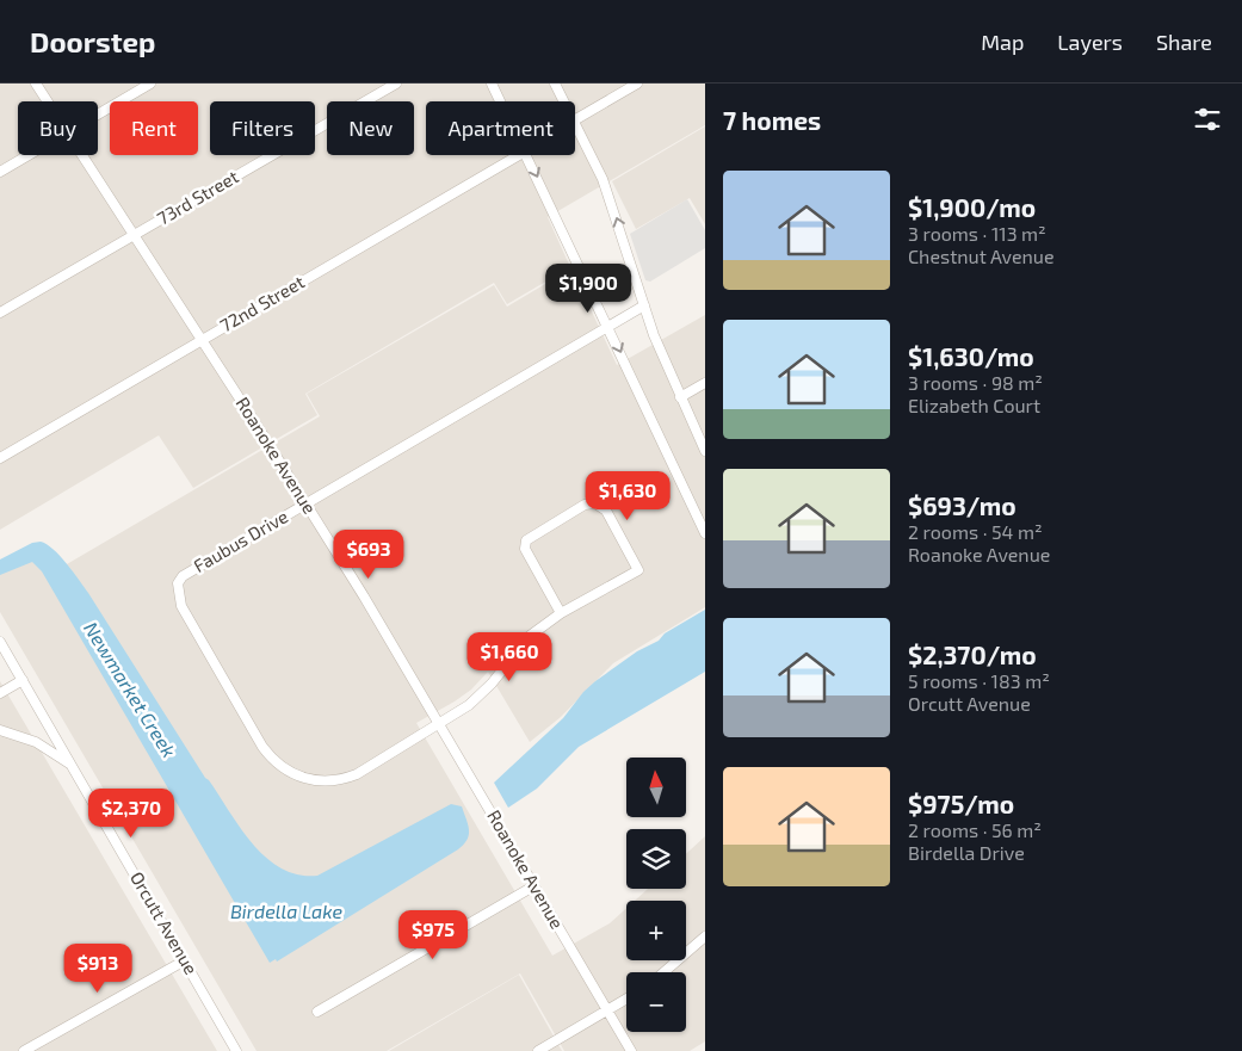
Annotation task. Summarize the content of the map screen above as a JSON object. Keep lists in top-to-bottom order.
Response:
{
  "streets": {
    "street": [
      "73rd Street",
      "72nd Street",
      "Roanoke Avenue",
      "Faubus Drive",
      "Orcutt Avenue"
    ]
  },
  "crossings": [
    ["73rd Street", "Roanoke Avenue"],
    ["72nd Street", "Roanoke Avenue"],
    ["Roanoke Avenue", "Faubus Drive"]
  ],
  "water": ["Newmarket Creek", "Birdella Lake"],
  "north": "top",
  "page": {
    "header": "Doorstep",
    "nav": ["Map", "Layers", "Share"],
    "heading": "7 homes",
    "chip": [
      "Buy",
      "Rent",
      "Filters",
      "New",
      "Apartment"
    ],
    "list": [
      {
        "name": "$1,900/mo",
        "note": "3 rooms · 113 m² · Chestnut Avenue"
      },
      {
        "name": "$1,630/mo",
        "note": "3 rooms · 98 m² · Elizabeth Court"
      },
      {
        "name": "$693/mo",
        "note": "2 rooms · 54 m² · Roanoke Avenue"
      },
      {
        "name": "$2,370/mo",
        "note": "5 rooms · 183 m² · Orcutt Avenue"
      },
      {
        "name": "$975/mo",
        "note": "2 rooms · 56 m² · Birdella Drive"
      }
    ],
    "price": [
      "$1,900",
      "$1,630",
      "$693",
      "$1,660",
      "$2,370",
      "$975",
      "$913"
    ],
    "map_buttons": ["+", "−"]
  }
}
